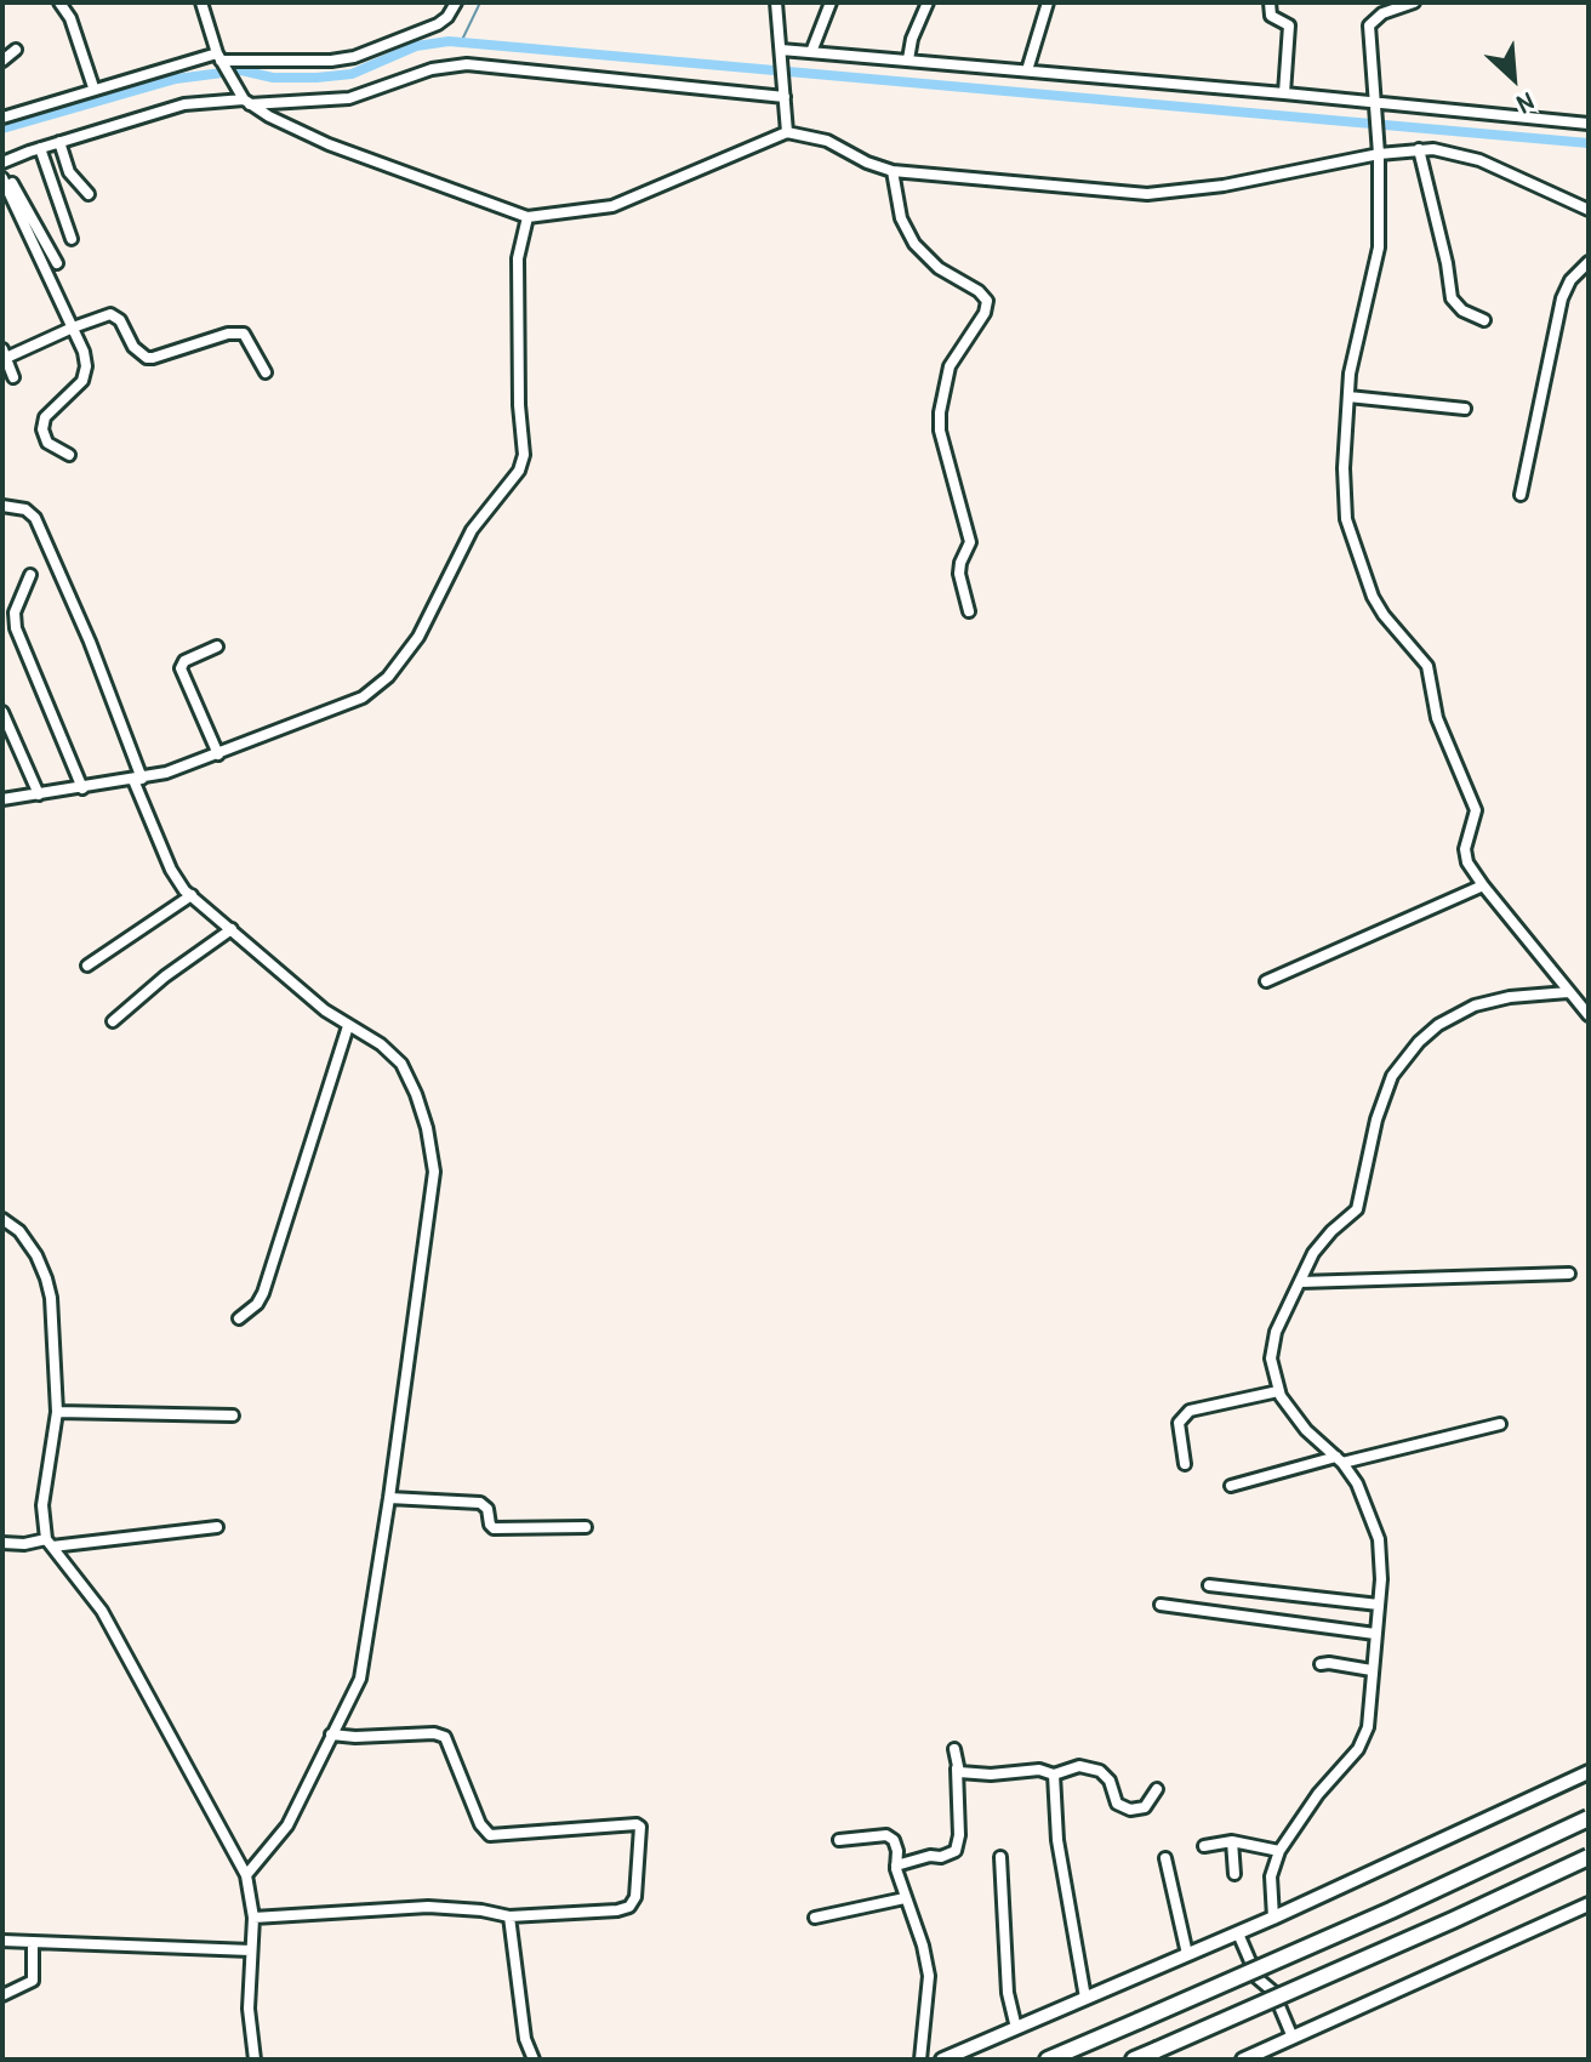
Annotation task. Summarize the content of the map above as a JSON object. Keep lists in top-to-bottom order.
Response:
{
  "north": "bottom right"
}
